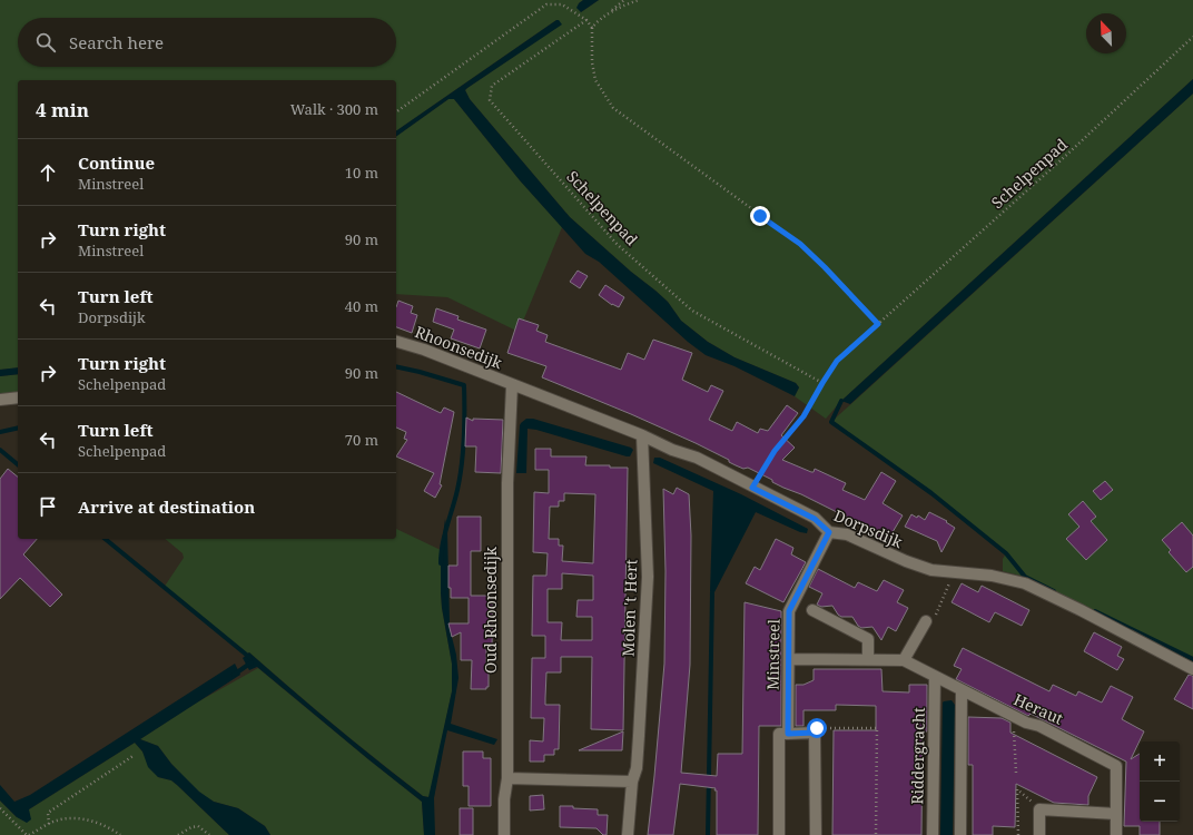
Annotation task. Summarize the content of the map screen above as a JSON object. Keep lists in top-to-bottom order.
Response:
{
  "streets": {
    "street": [
      "Rhoonsedijk",
      "Dorpsdijk",
      "Molen 't Hert",
      "Oud Rhoonsedijk",
      "Minstreel",
      "Heraut",
      "Riddergracht"
    ],
    "path": ["Schelpenpad"]
  },
  "crossings": [
    ["Schelpenpad", "Dorpsdijk"],
    ["Rhoonsedijk", "Dorpsdijk"],
    ["Rhoonsedijk", "Oud Rhoonsedijk"],
    ["Dorpsdijk", "Molen 't Hert"],
    ["Dorpsdijk", "Oud Rhoonsedijk"],
    ["Dorpsdijk", "Minstreel"],
    ["Minstreel", "Heraut"],
    ["Heraut", "Riddergracht"]
  ],
  "north": "top left",
  "page": {
    "search": "Search here",
    "heading": ["4 min", "Walk · 300 m"],
    "list": [
      ["Continue", "Minstreel", "10 m"],
      ["Turn right", "Minstreel", "90 m"],
      ["Turn left", "Dorpsdijk", "40 m"],
      ["Turn right", "Schelpenpad", "90 m"],
      ["Turn left", "Schelpenpad", "70 m"],
      "Arrive at destination"
    ],
    "map_buttons": ["+", "−"]
  }
}
